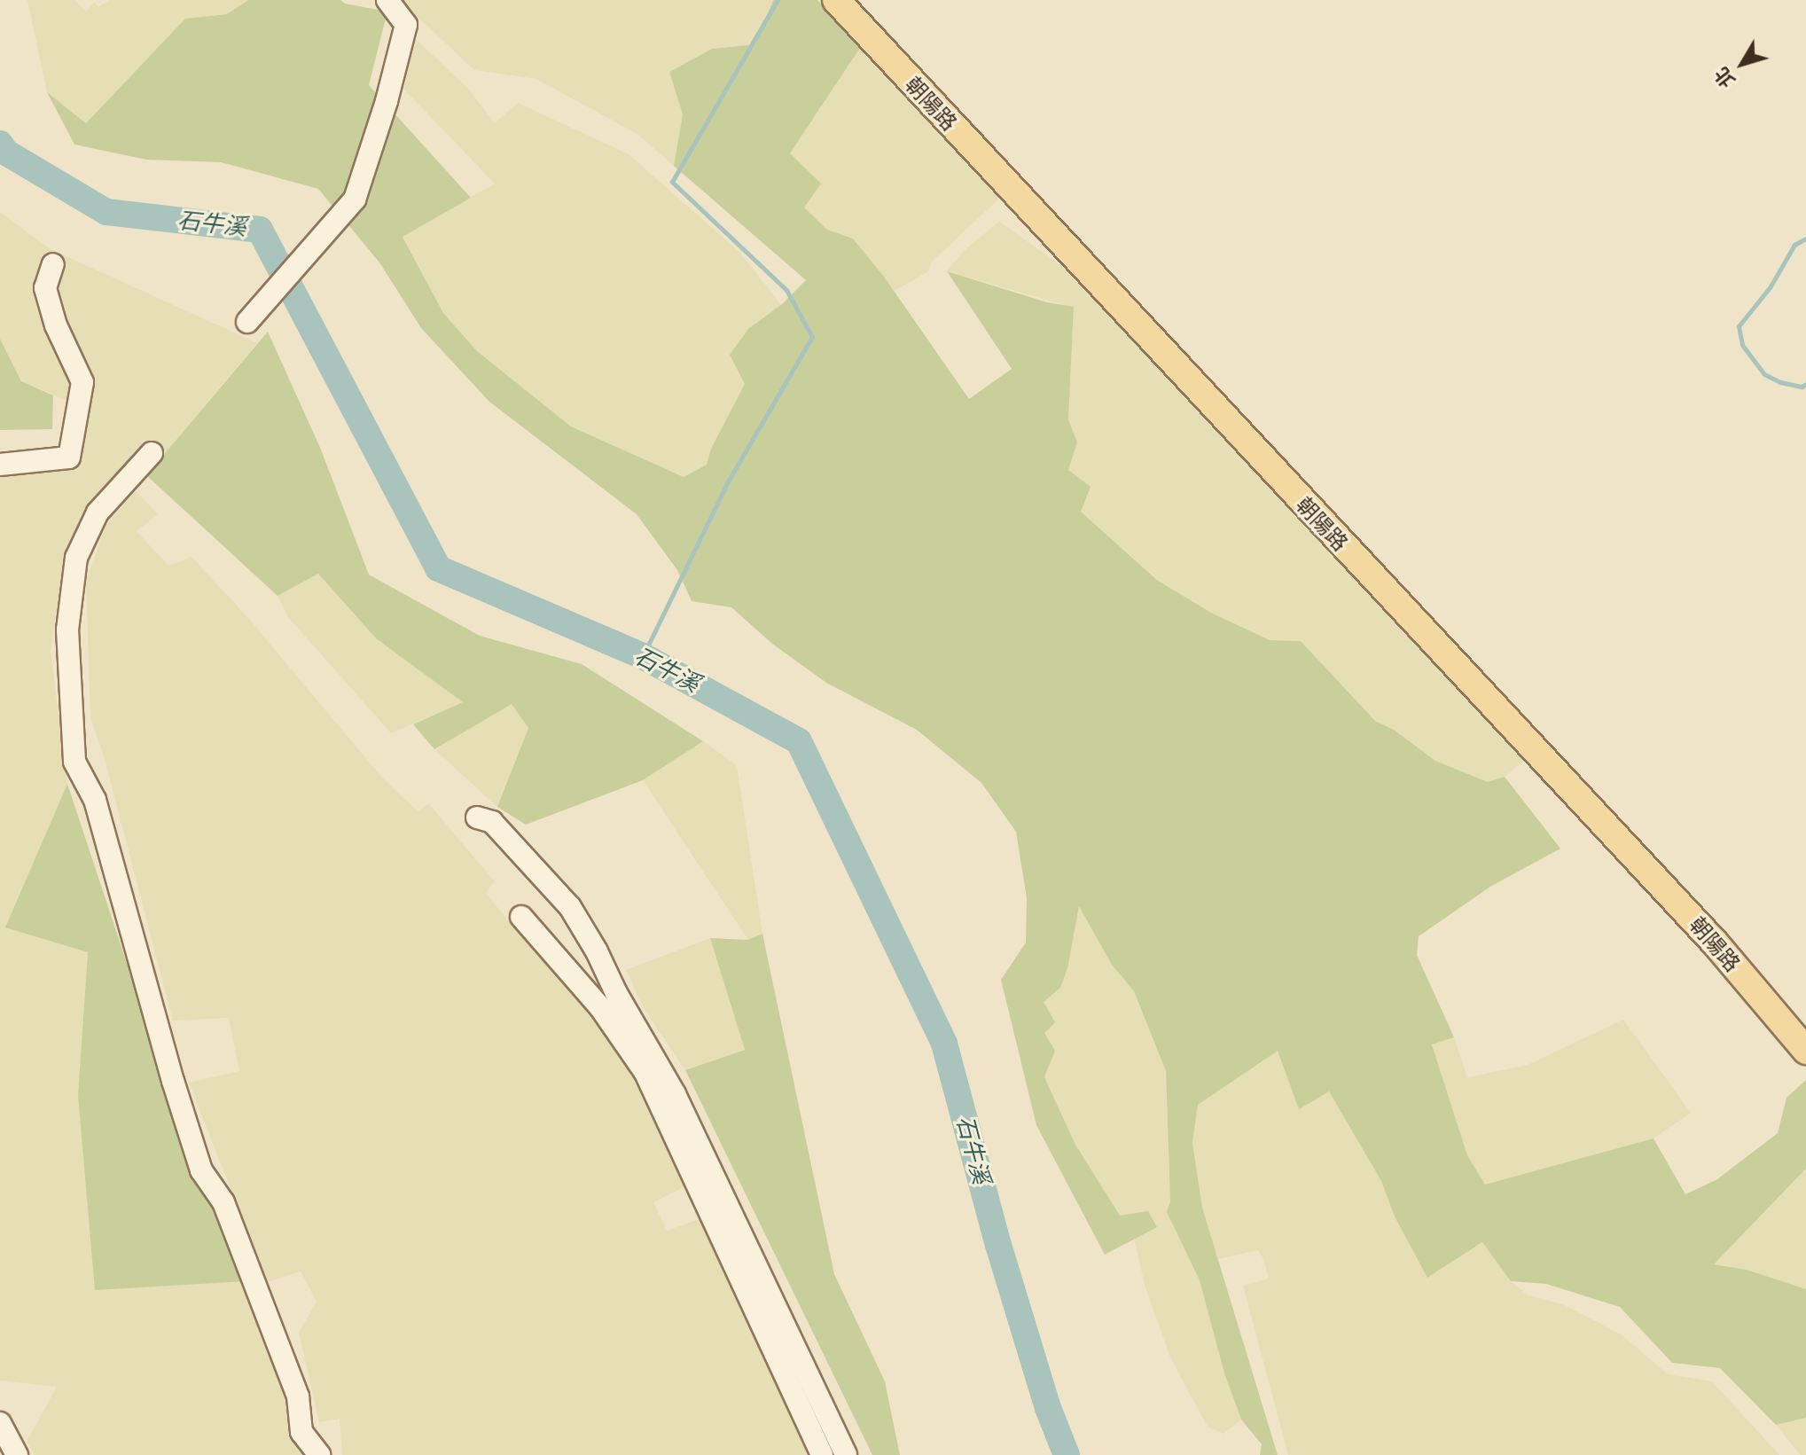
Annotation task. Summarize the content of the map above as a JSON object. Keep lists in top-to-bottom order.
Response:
{
  "streets": {
    "main road": ["朝陽路"]
  },
  "water": ["石牛溪"],
  "north": "bottom left"
}
